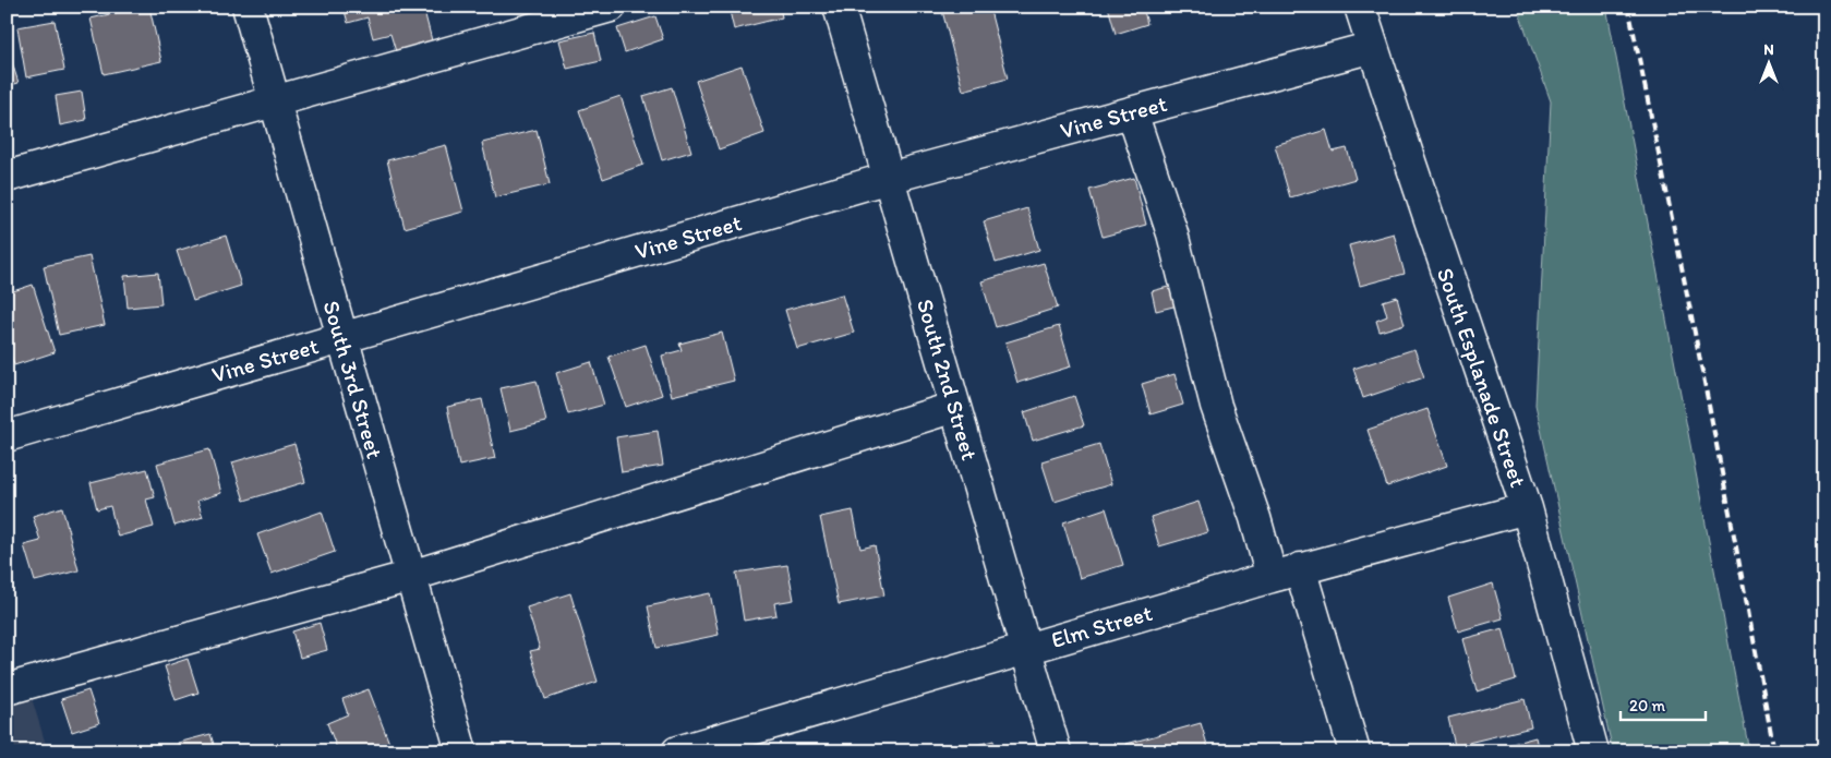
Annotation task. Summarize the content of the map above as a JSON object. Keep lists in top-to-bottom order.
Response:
{
  "streets": {
    "street": [
      "Vine Street",
      "South Esplanade Street",
      "South 3rd Street",
      "South 2nd Street",
      "Elm Street"
    ]
  },
  "crossings": [
    ["Vine Street", "South Esplanade Street"],
    ["Vine Street", "South 3rd Street"],
    ["Vine Street", "South 2nd Street"],
    ["South Esplanade Street", "Elm Street"],
    ["South 2nd Street", "Elm Street"]
  ],
  "scale_bar": "20 m",
  "north": "top"
}
